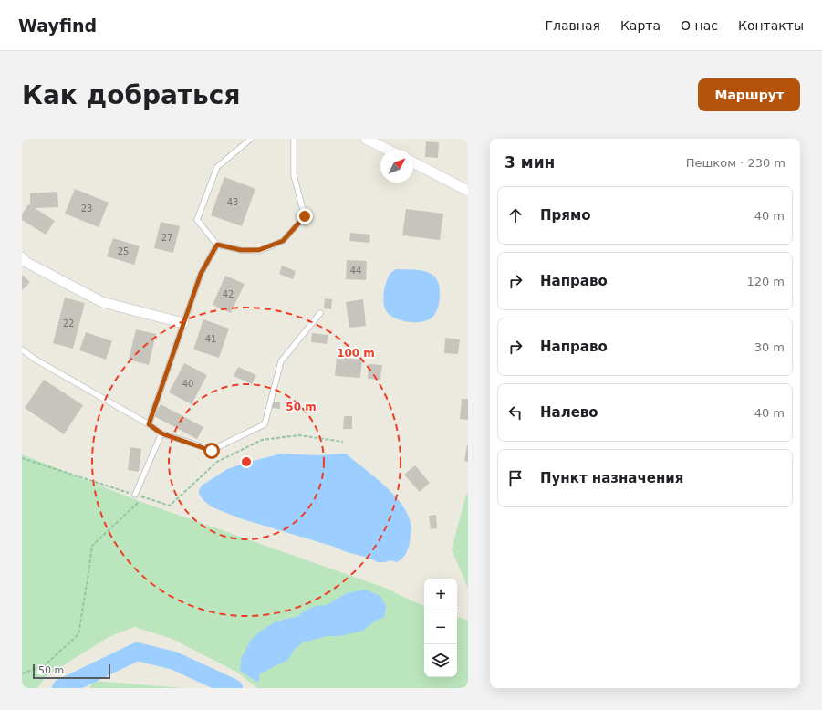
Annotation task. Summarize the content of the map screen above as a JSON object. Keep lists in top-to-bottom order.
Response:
{
  "house_numbers": [
    "43",
    "23",
    "27",
    "25",
    "44",
    "42",
    "22",
    "41",
    "40"
  ],
  "scale_bar": "50 m",
  "north": "top right",
  "page": {
    "header": "Wayfind",
    "nav": [
      "Главная",
      "Карта",
      "О нас",
      "Контакты"
    ],
    "buttons": "Маршрут",
    "title": "Как добраться",
    "heading": ["3 мин", "Пешком · 230 m"],
    "list": [
      ["Прямо", "40 m"],
      ["Направо", "120 m"],
      ["Направо", "30 m"],
      ["Налево", "40 m"],
      "Пункт назначения"
    ],
    "map_buttons": ["+", "−"],
    "scale": "50 m"
  },
  "rings": ["100 m", "50 m"]
}
